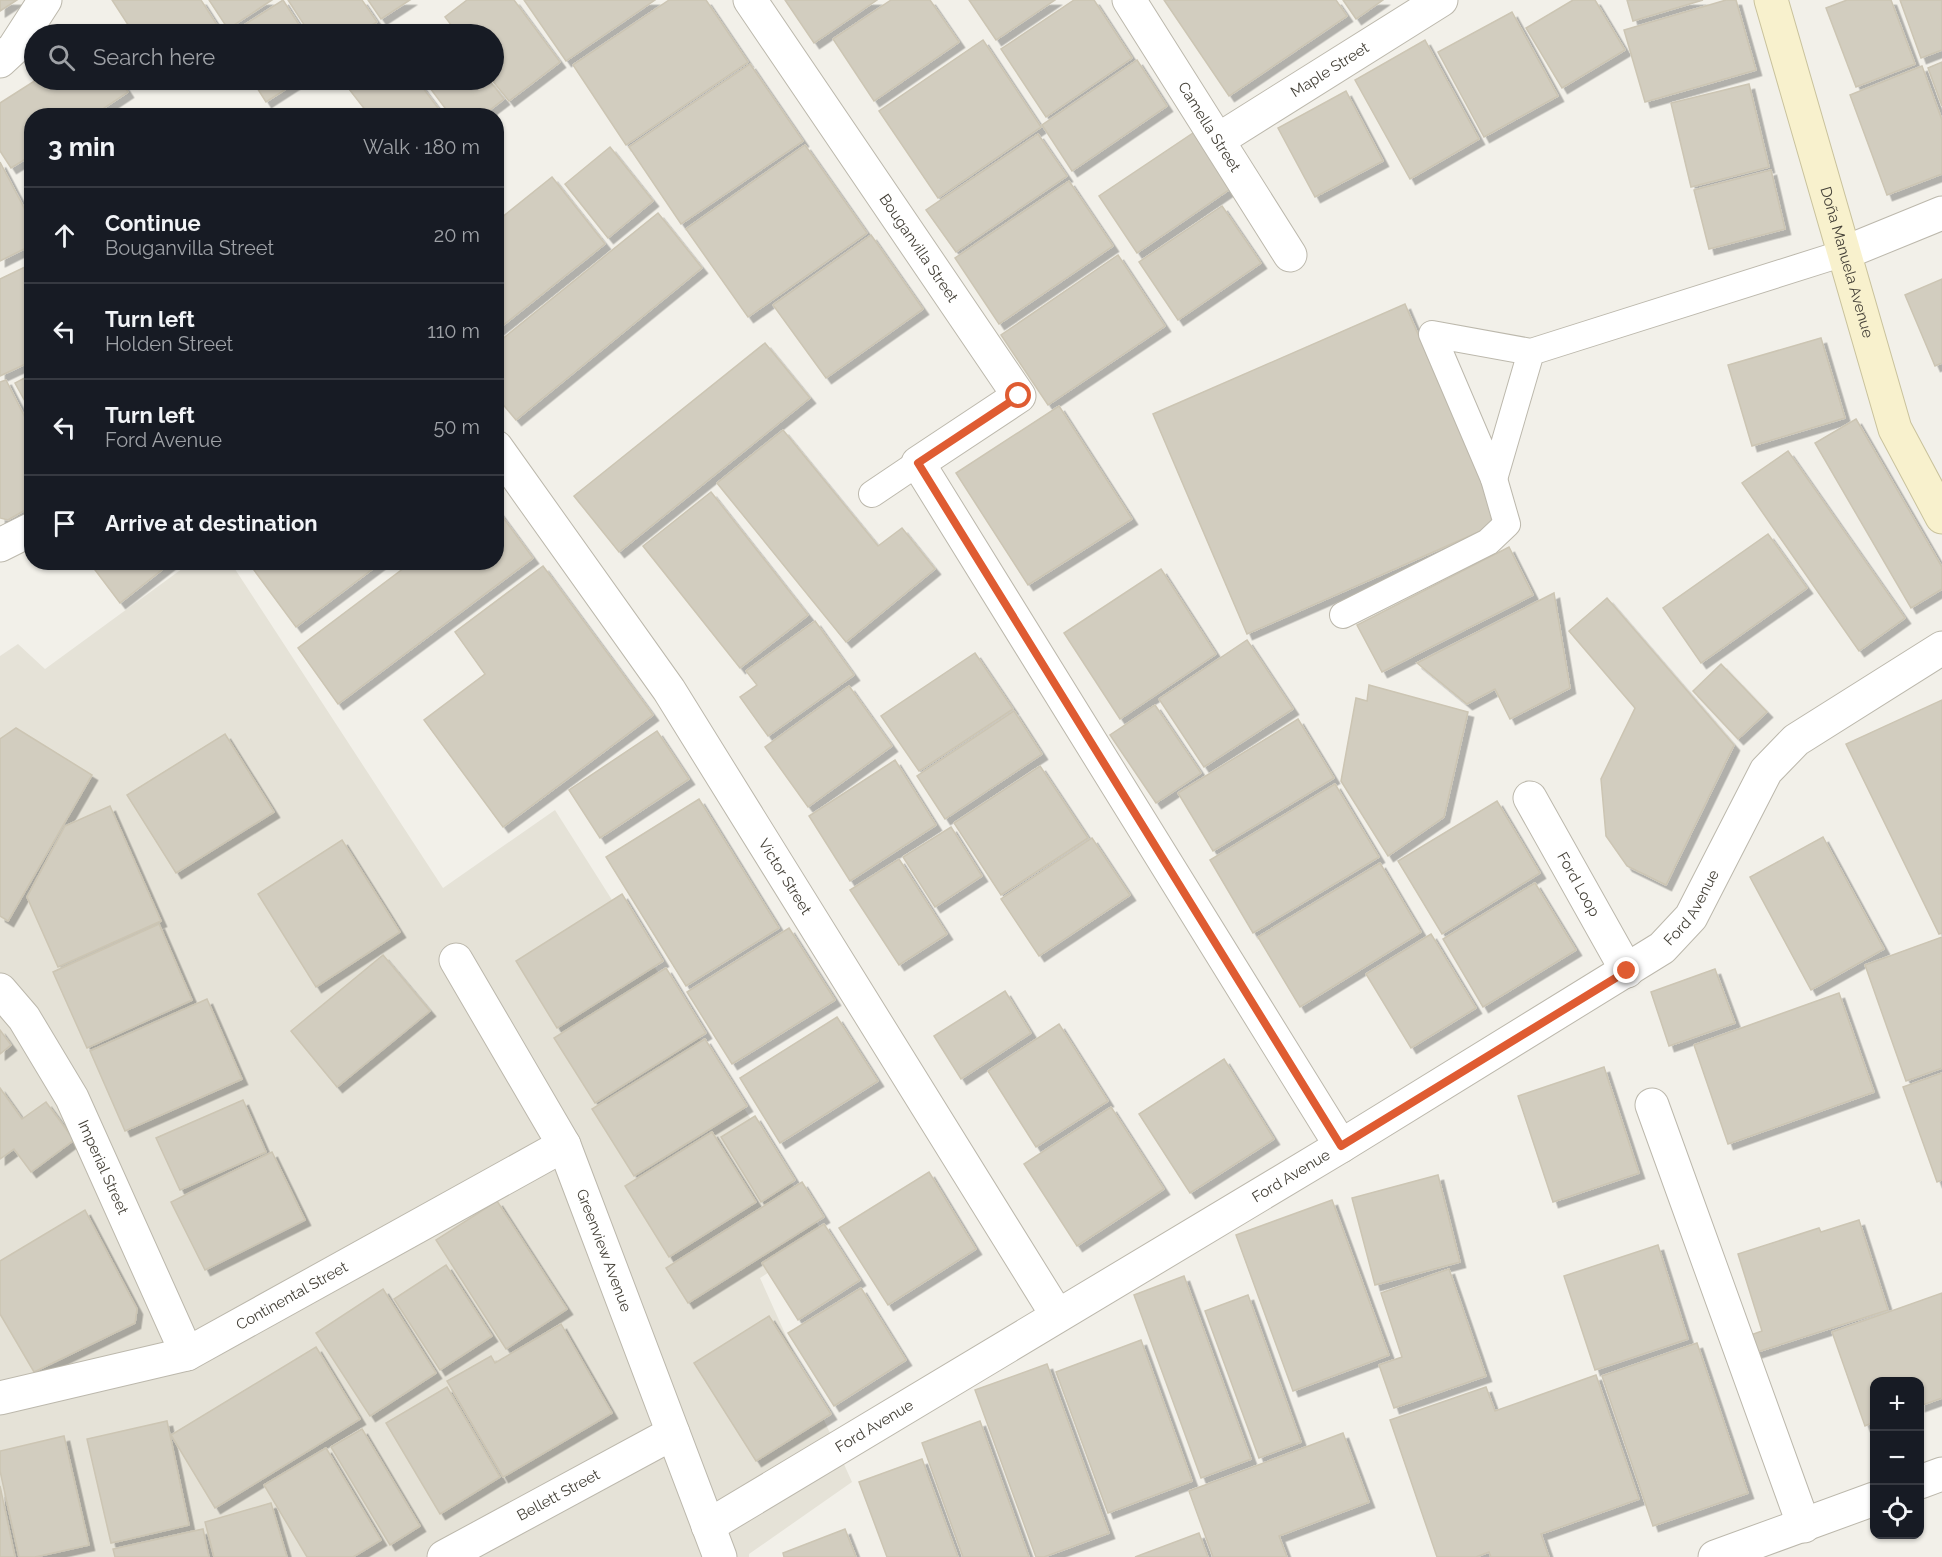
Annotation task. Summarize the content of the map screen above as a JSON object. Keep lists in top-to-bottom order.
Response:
{
  "streets": {
    "street": [
      "Maple Street",
      "Camella Street",
      "Bouganvilla Street",
      "Doña Manuela Avenue",
      "Victor Street",
      "Ford Loop",
      "Ford Avenue",
      "Imperial Street",
      "Greenview Avenue",
      "Continental Street",
      "Bellett Street"
    ]
  },
  "crossings": [
    ["Maple Street", "Camella Street"],
    ["Victor Street", "Ford Avenue"],
    ["Ford Loop", "Ford Avenue"],
    ["Ford Avenue", "Greenview Avenue"],
    ["Imperial Street", "Continental Street"],
    ["Greenview Avenue", "Continental Street"],
    ["Greenview Avenue", "Bellett Street"]
  ],
  "page": {
    "search": "Search here",
    "heading": ["3 min", "Walk · 180 m"],
    "list": [
      ["Continue", "Bouganvilla Street", "20 m"],
      ["Turn left", "Holden Street", "110 m"],
      ["Turn left", "Ford Avenue", "50 m"],
      "Arrive at destination"
    ],
    "map_buttons": ["+", "−"]
  }
}
